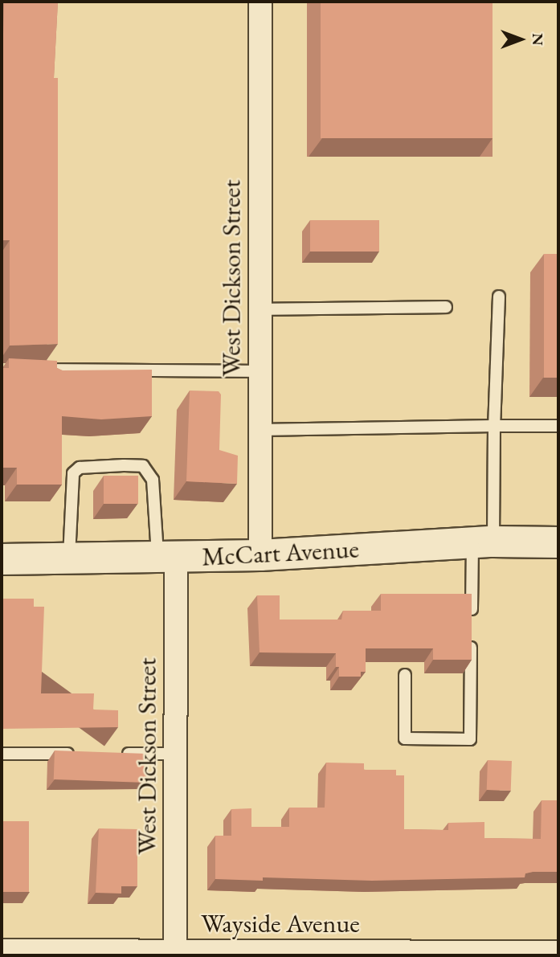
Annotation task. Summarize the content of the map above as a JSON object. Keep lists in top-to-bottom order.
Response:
{
  "streets": {
    "main road": ["McCart Avenue"],
    "street": ["West Dickson Street", "Wayside Avenue"]
  },
  "crossings": [
    ["West Dickson Street", "McCart Avenue"],
    ["West Dickson Street", "Wayside Avenue"]
  ],
  "north": "right"
}
